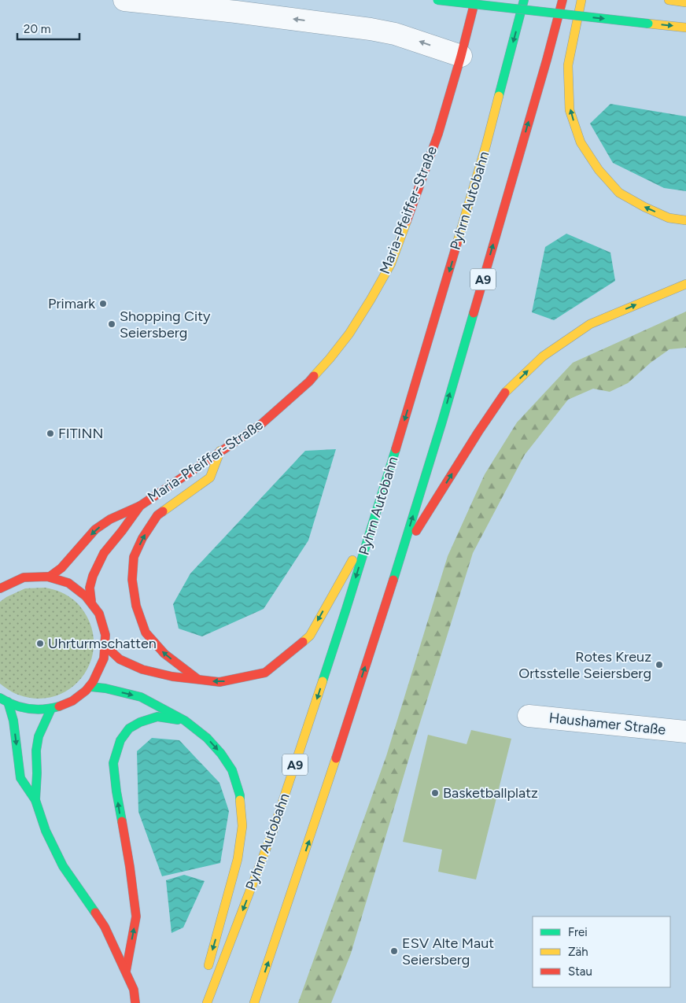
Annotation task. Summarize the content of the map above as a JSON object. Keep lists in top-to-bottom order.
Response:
{
  "streets": {
    "main road": ["Pyhrn Autobahn", "Maria-Pfeiffer-Straße", "A9"],
    "street": ["Haushamer Straße"]
  },
  "places": [
    "Primark",
    "Shopping City Seiersberg",
    "FITINN",
    "Uhrturmschatten",
    "Rotes Kreuz Ortsstelle Seiersberg",
    "Basketballplatz",
    "ESV Alte Maut Seiersberg"
  ],
  "legend": ["Frei", "Zäh", "Stau"],
  "scale_bar": "20 m"
}
